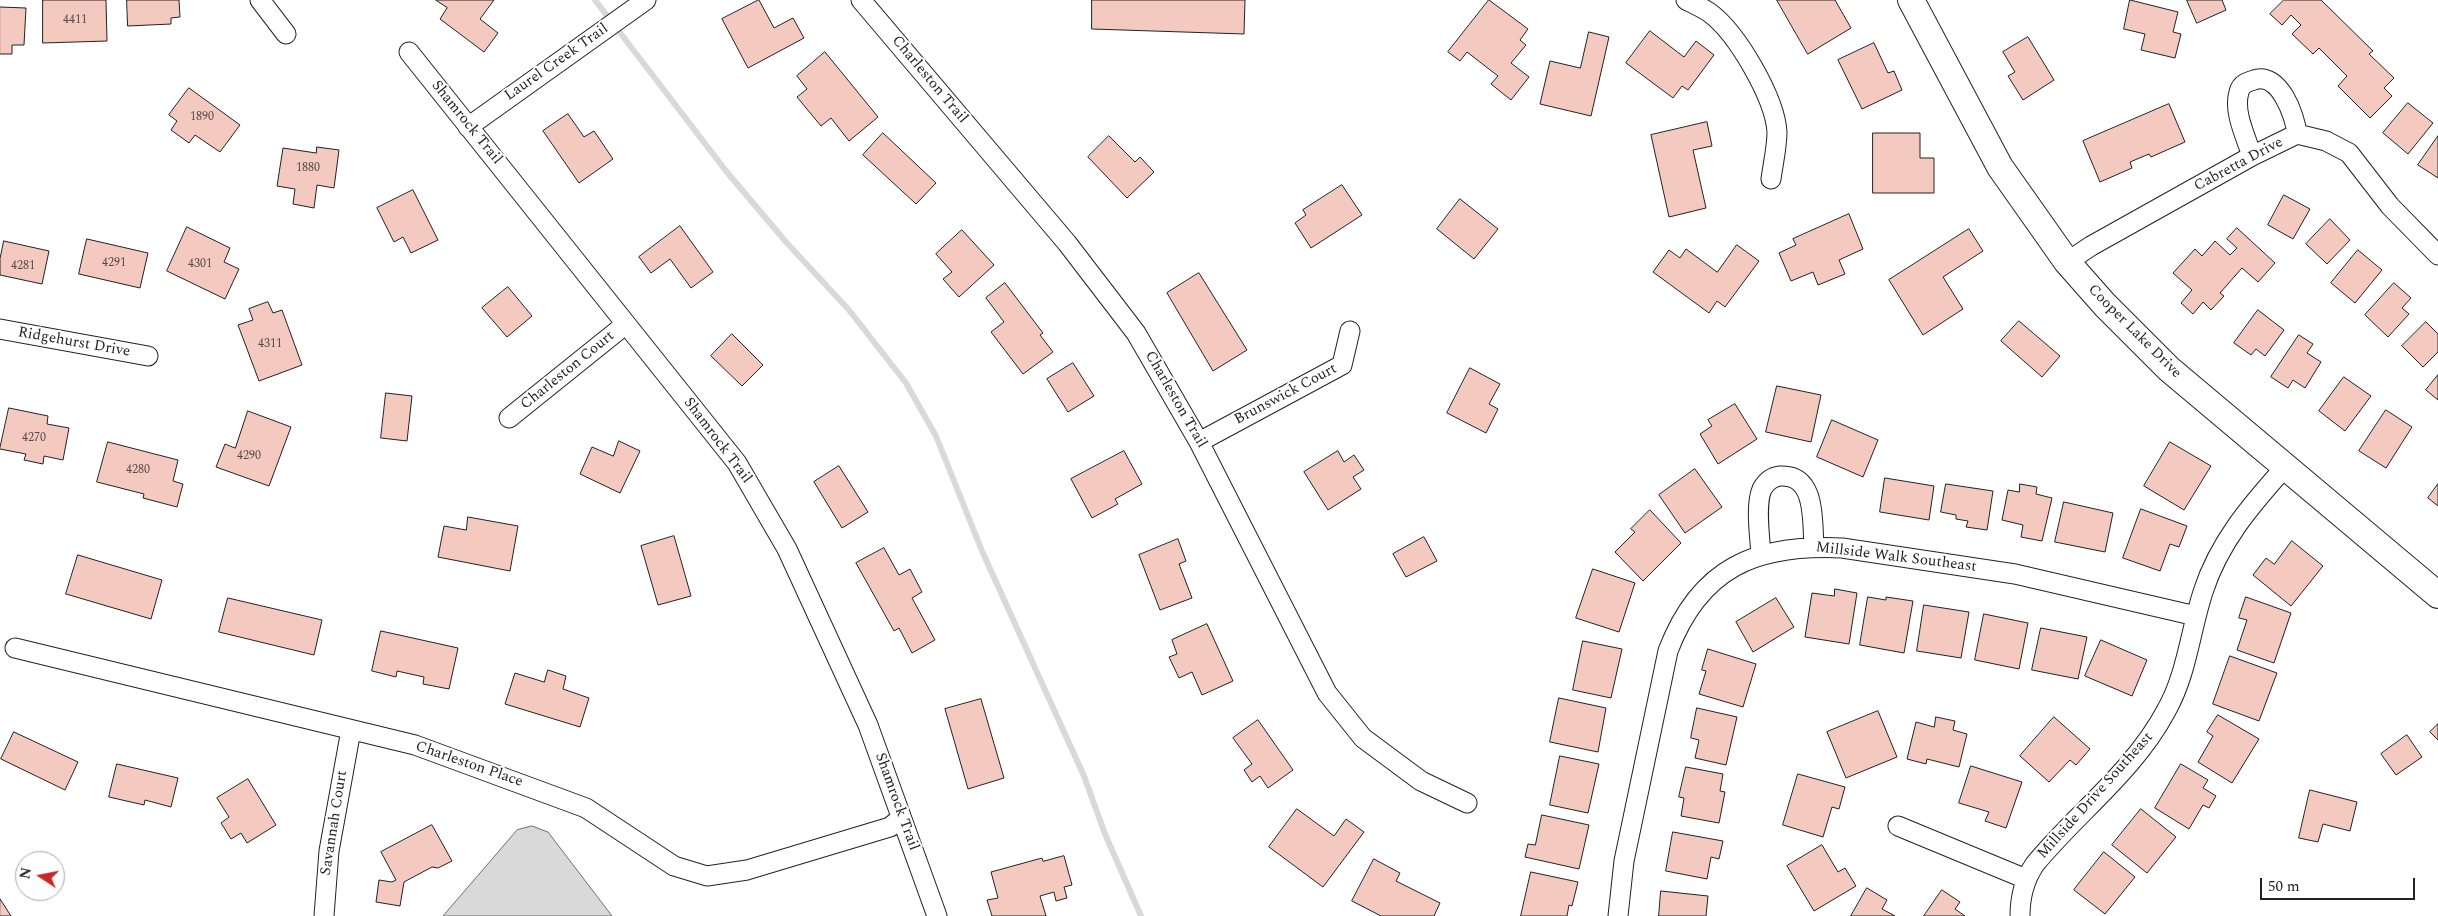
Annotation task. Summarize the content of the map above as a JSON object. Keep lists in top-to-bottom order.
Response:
{
  "streets": {
    "street": [
      "Laurel Creek Trail",
      "Charleston Trail",
      "Shamrock Trail",
      "Cabretta Drive",
      "Cooper Lake Drive",
      "Ridgehurst Drive",
      "Charleston Court",
      "Brunswick Court",
      "Millside Walk Southeast",
      "Charleston Place",
      "Millside Drive Southeast",
      "Savannah Court"
    ]
  },
  "crossings": [
    ["Laurel Creek Trail", "Shamrock Trail"],
    ["Charleston Trail", "Brunswick Court"],
    ["Shamrock Trail", "Charleston Court"],
    ["Shamrock Trail", "Charleston Place"],
    ["Cabretta Drive", "Cooper Lake Drive"],
    ["Cooper Lake Drive", "Millside Drive Southeast"],
    ["Millside Walk Southeast", "Millside Drive Southeast"],
    ["Charleston Place", "Savannah Court"]
  ],
  "house_numbers": [
    "4411",
    "1890",
    "1880",
    "4291",
    "4301",
    "4281",
    "4311",
    "4270",
    "4290",
    "4280"
  ],
  "scale_bar": "50 m",
  "north": "left"
}
